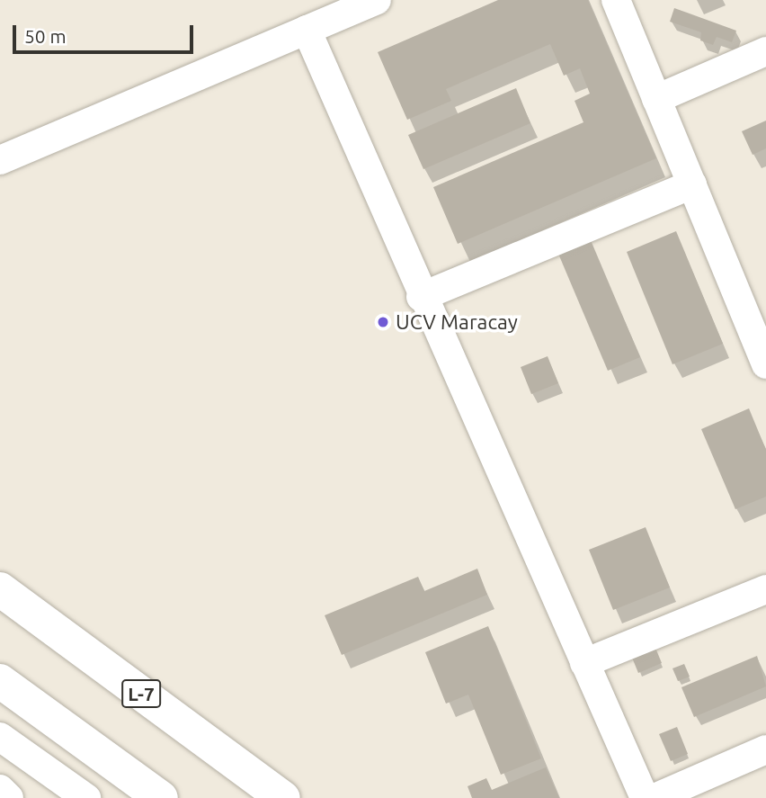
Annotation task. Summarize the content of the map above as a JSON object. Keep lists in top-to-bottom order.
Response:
{
  "streets": {
    "main road": ["L-7"]
  },
  "places": ["UCV Maracay"],
  "scale_bar": "50 m"
}
